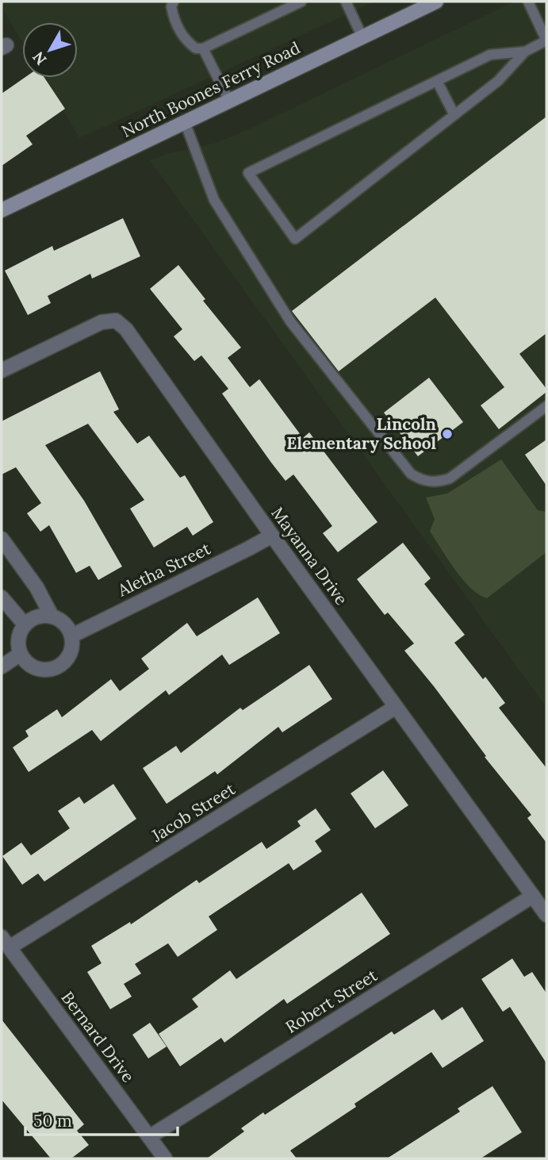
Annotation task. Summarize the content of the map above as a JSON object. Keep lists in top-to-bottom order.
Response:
{
  "streets": {
    "main road": ["North Boones Ferry Road"],
    "street": [
      "Mayanna Drive",
      "Aletha Street",
      "Jacob Street",
      "Robert Street",
      "Bernard Drive"
    ]
  },
  "crossings": [
    ["Mayanna Drive", "Aletha Street"],
    ["Mayanna Drive", "Jacob Street"],
    ["Mayanna Drive", "Robert Street"],
    ["Jacob Street", "Bernard Drive"],
    ["Robert Street", "Bernard Drive"]
  ],
  "places": ["Lincoln Elementary School"],
  "scale_bar": "50 m",
  "north": "bottom left"
}
